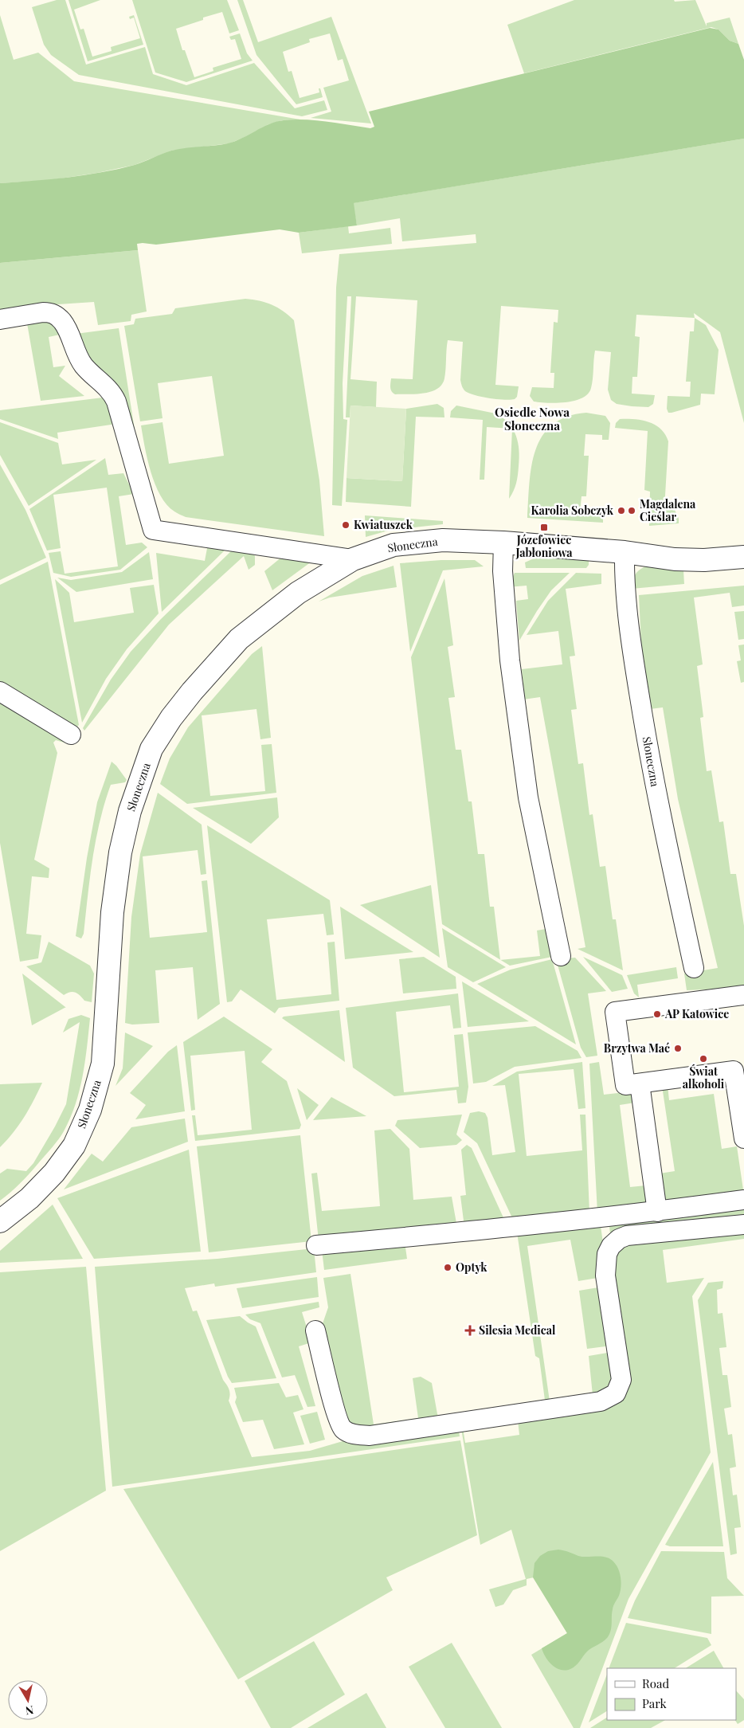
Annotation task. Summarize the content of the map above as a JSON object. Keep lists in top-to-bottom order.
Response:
{
  "streets": {
    "street": ["Słoneczna"]
  },
  "districts": ["Osiedle Nowa Słoneczna"],
  "places": {
    "other": [
      "Karolia Sobczyk",
      "Magdalena Cieślar",
      "Kwiatuszek",
      "AP Katowice",
      "Brzytwa Mać",
      "Świat alkoholi",
      "Optyk"
    ],
    "transit": ["Józefowiec Jabłoniowa"],
    "health": ["Silesia Medical"]
  },
  "legend": ["Road", "Park"],
  "north": "bottom"
}
